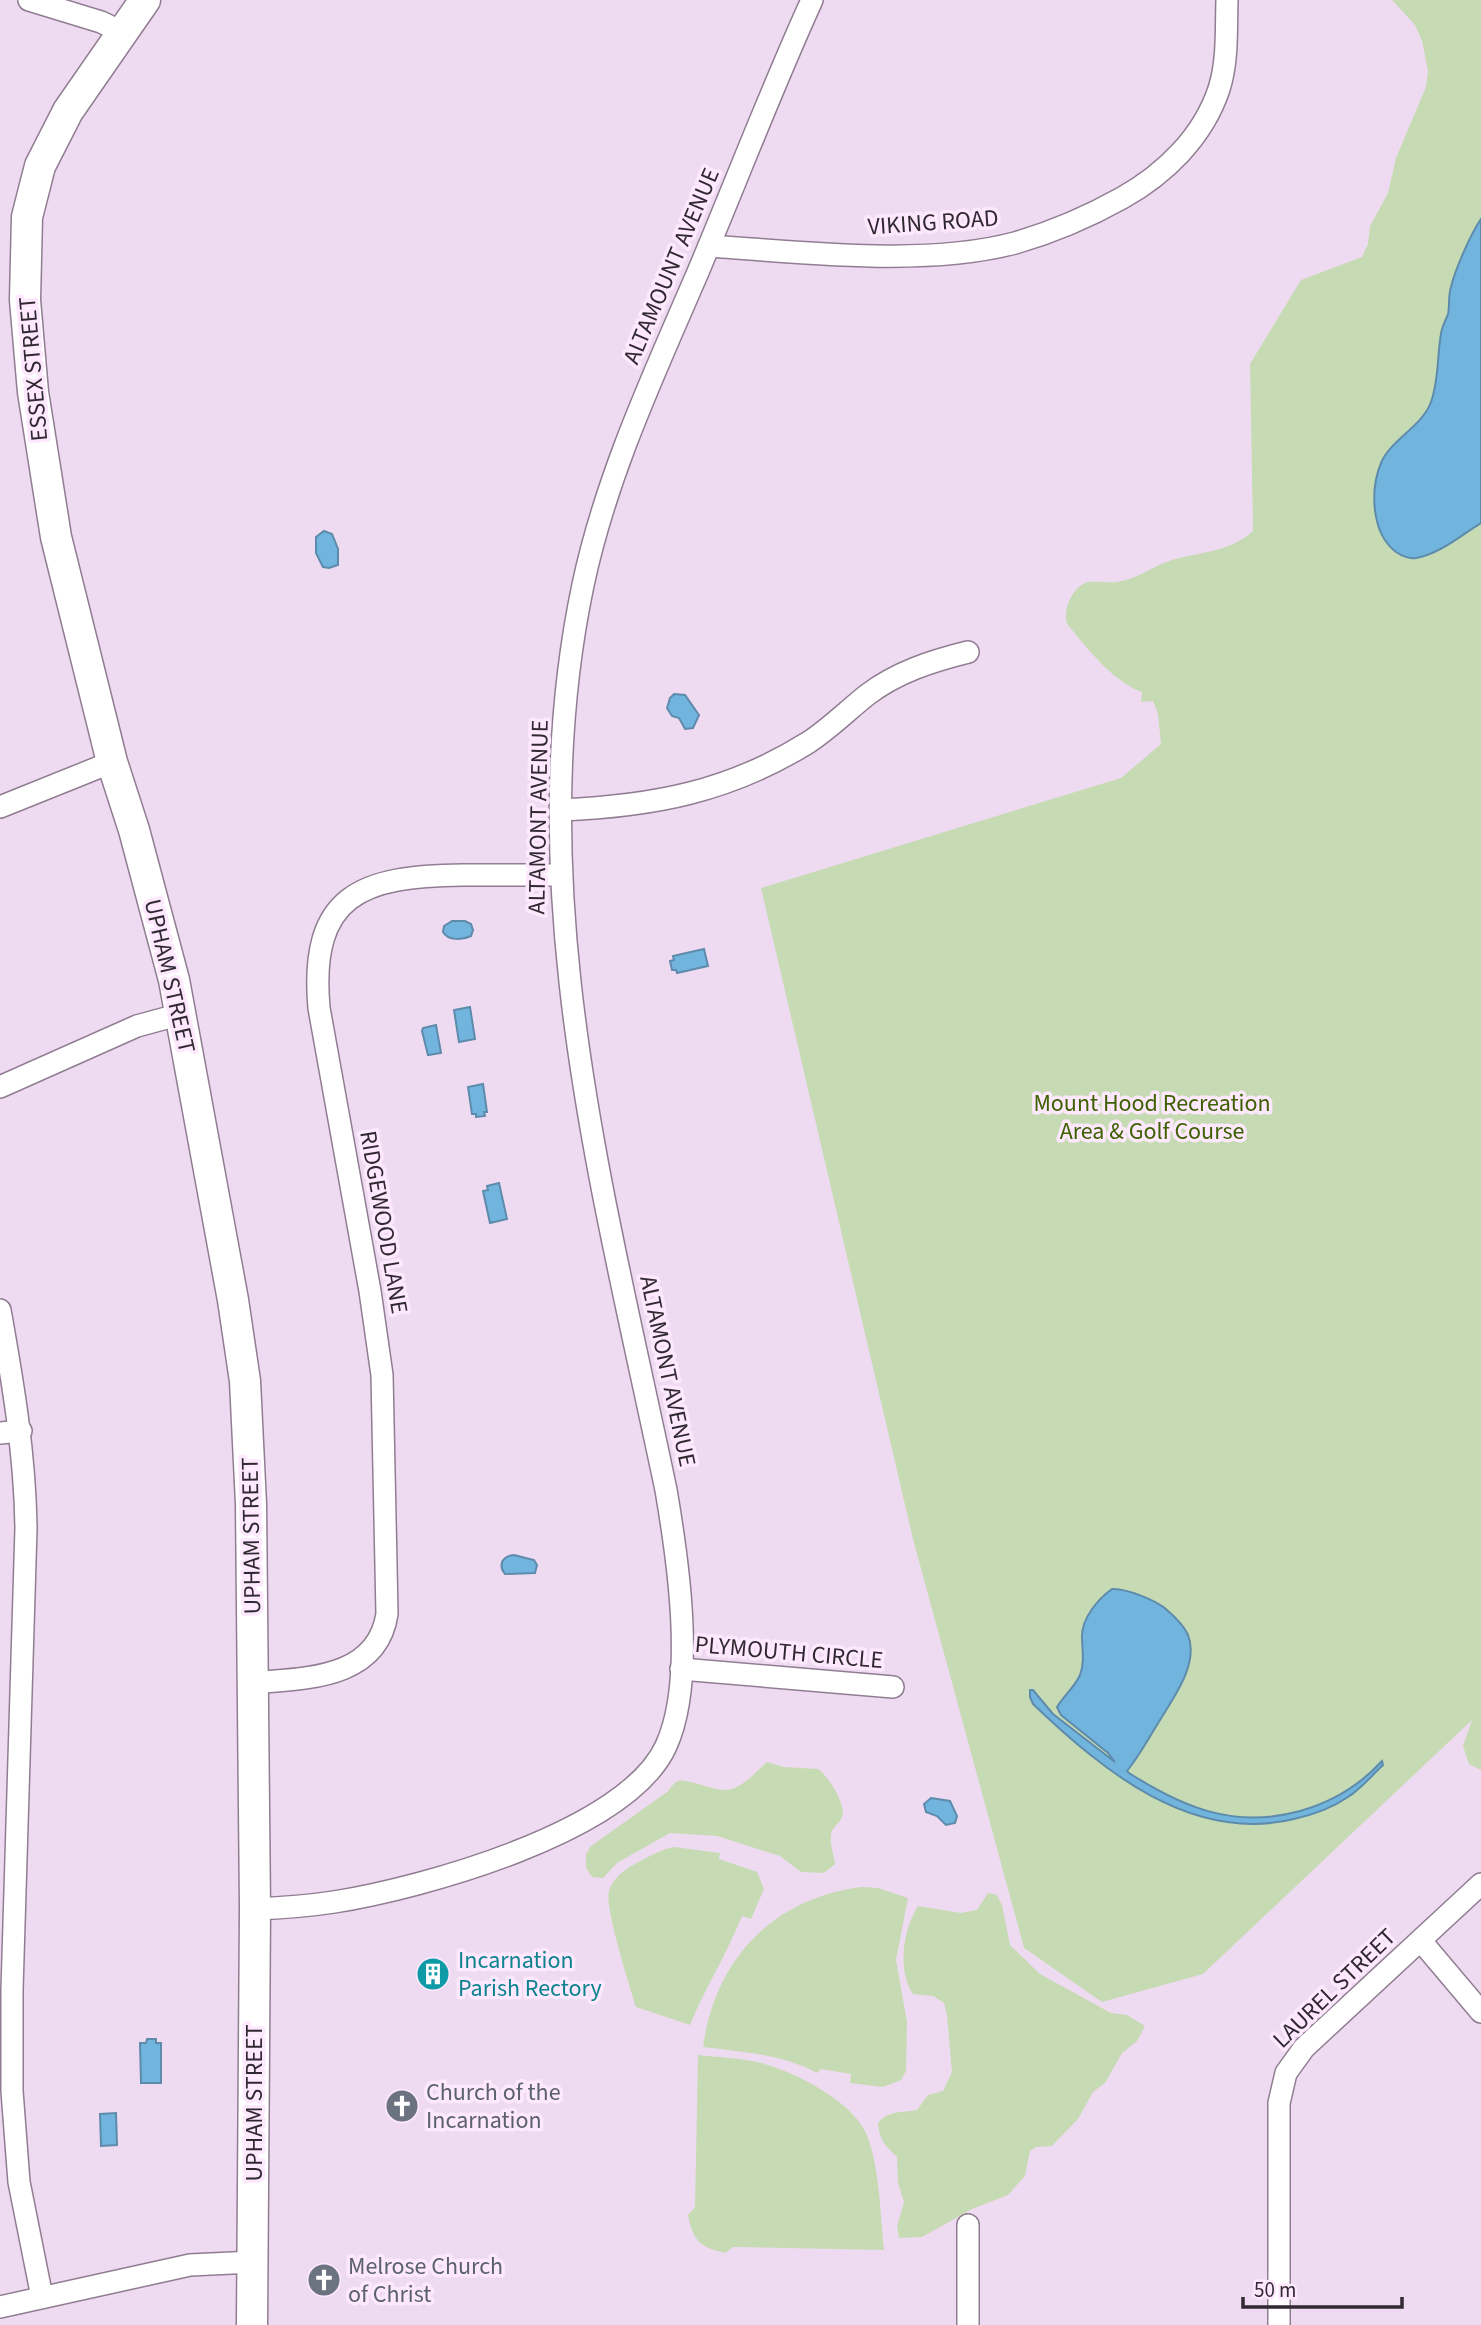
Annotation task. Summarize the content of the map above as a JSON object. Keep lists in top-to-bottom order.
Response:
{
  "streets": {
    "main road": ["ESSEX STREET", "UPHAM STREET"],
    "street": [
      "VIKING ROAD",
      "ALTAMOUNT AVENUE",
      "ALTAMONT AVENUE",
      "RIDGEWOOD LANE",
      "PLYMOUTH CIRCLE",
      "LAUREL STREET"
    ]
  },
  "crossings": [
    ["VIKING ROAD", "ALTAMOUNT AVENUE"],
    ["ALTAMOUNT AVENUE", "ALTAMONT AVENUE"],
    ["ESSEX STREET", "UPHAM STREET"],
    ["ALTAMONT AVENUE", "UPHAM STREET"],
    ["ALTAMONT AVENUE", "RIDGEWOOD LANE"],
    ["ALTAMONT AVENUE", "PLYMOUTH CIRCLE"],
    ["UPHAM STREET", "RIDGEWOOD LANE"]
  ],
  "parks": ["Mount Hood Recreation Area & Golf Course"],
  "places": {
    "building": ["Incarnation Parish Rectory"],
    "church": ["Church of the Incarnation", "Melrose Church of Christ"]
  },
  "scale_bar": "50 m"
}
